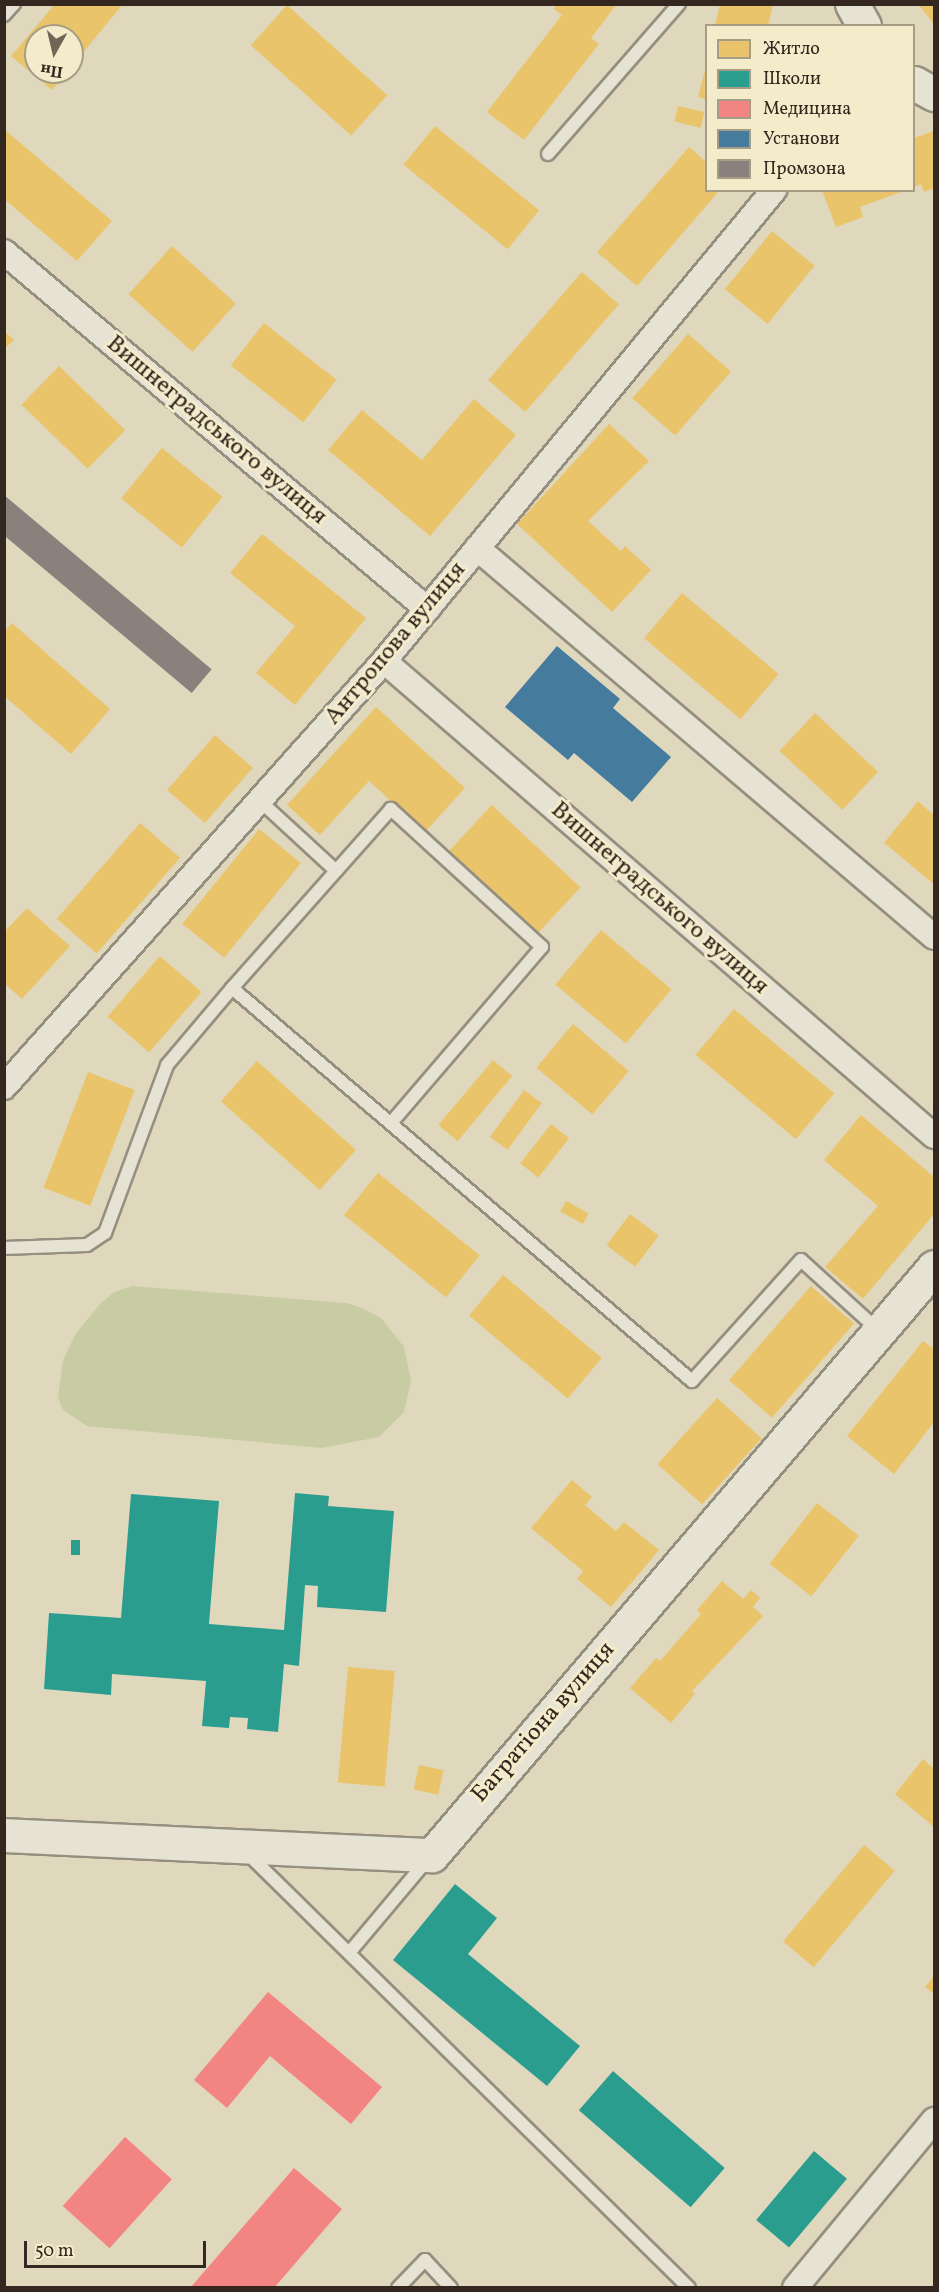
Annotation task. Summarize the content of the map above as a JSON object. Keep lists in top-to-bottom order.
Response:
{
  "streets": {
    "street": ["Вишнеградського вулиця", "Антропова вулиця", "Багратіона вулиця"]
  },
  "crossings": [
    ["Вишнеградського вулиця", "Антропова вулиця"]
  ],
  "legend": [
    "Житло",
    "Школи",
    "Медицина",
    "Установи",
    "Промзона"
  ],
  "scale_bar": "50 m",
  "north": "bottom"
}
